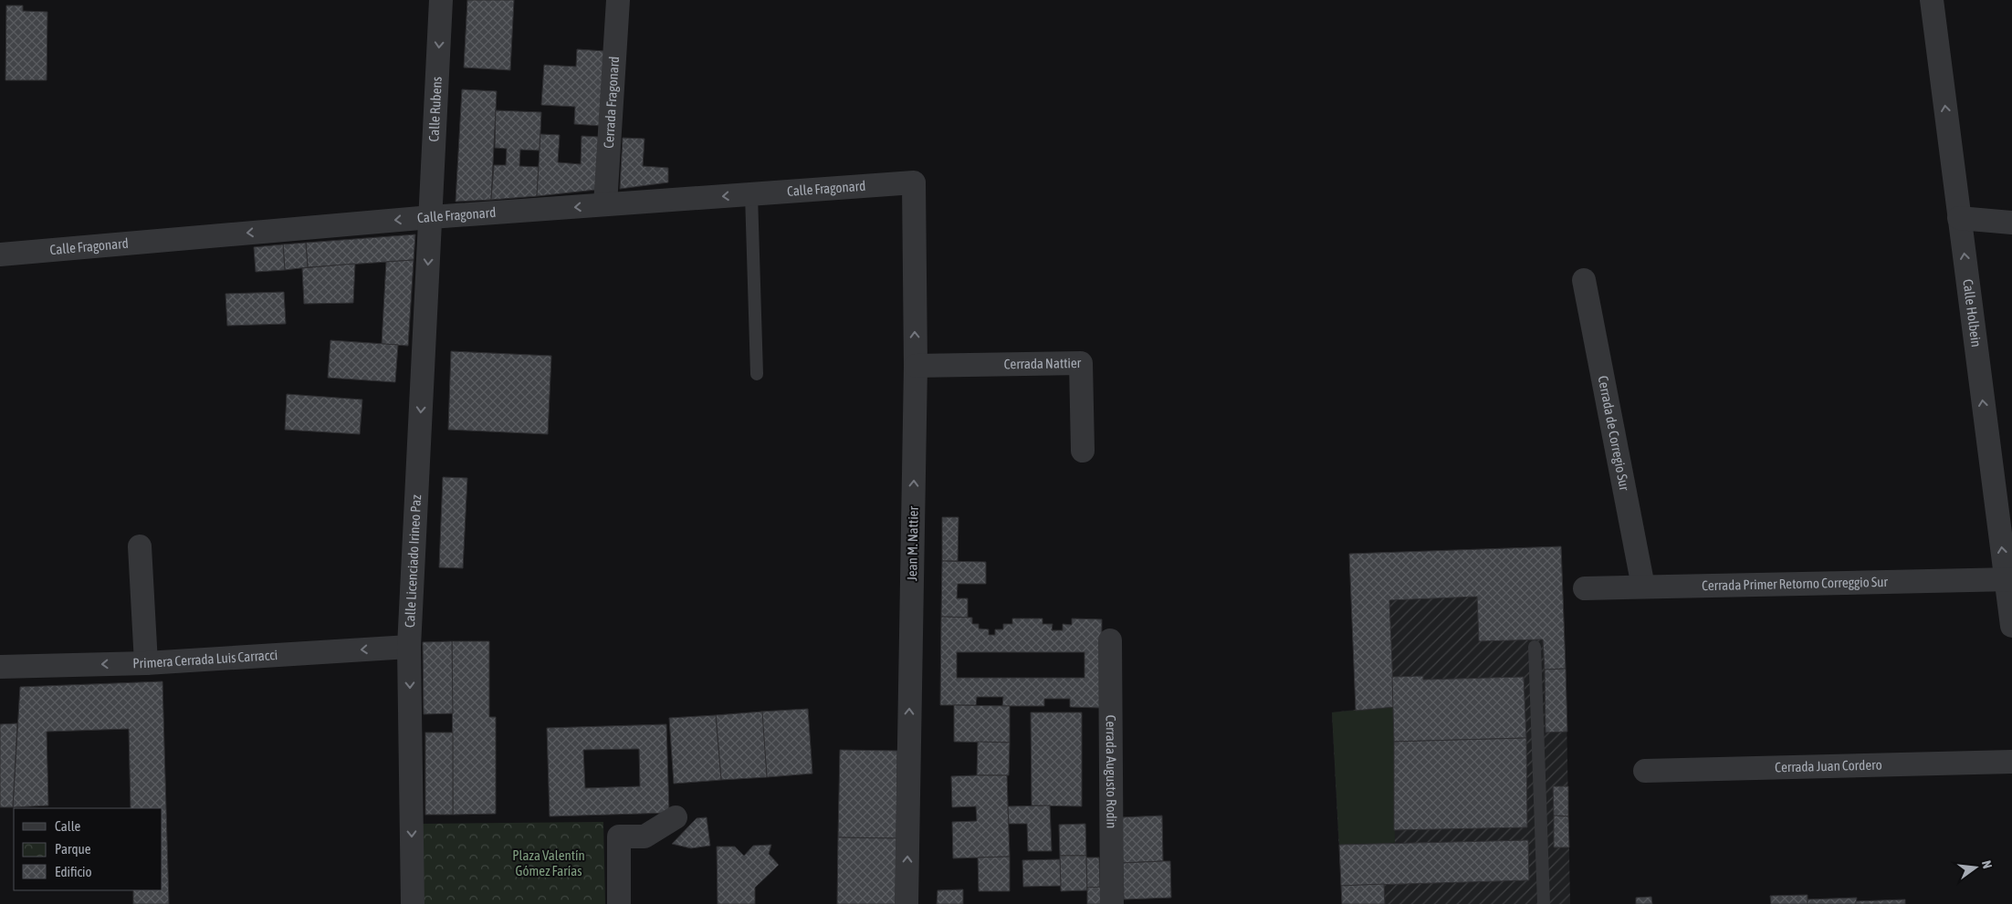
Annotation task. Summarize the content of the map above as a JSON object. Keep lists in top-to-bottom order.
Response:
{
  "streets": {
    "street": [
      "Cerrada Fragonard",
      "Calle Rubens",
      "Calle Fragonard",
      "Calle Holbein",
      "Cerrada Nattier",
      "Cerrada de Corregio Sur",
      "Jean M. Nattier",
      "Calle Licenciado Irineo Paz",
      "Cerrada Primer Retorno Correggio Sur",
      "Primera Cerrada Luis Carracci",
      "Cerrada Juan Cordero",
      "Cerrada Augusto Rodin"
    ]
  },
  "crossings": [
    ["Cerrada Fragonard", "Calle Fragonard"],
    ["Calle Rubens", "Calle Fragonard"],
    ["Calle Rubens", "Calle Licenciado Irineo Paz"],
    ["Calle Fragonard", "Jean M. Nattier"],
    ["Calle Fragonard", "Calle Licenciado Irineo Paz"],
    ["Calle Holbein", "Cerrada Primer Retorno Correggio Sur"],
    ["Cerrada Nattier", "Jean M. Nattier"],
    ["Cerrada de Corregio Sur", "Cerrada Primer Retorno Correggio Sur"],
    ["Calle Licenciado Irineo Paz", "Primera Cerrada Luis Carracci"]
  ],
  "one_way": [
    "Calle Rubens",
    "Calle Fragonard",
    "Calle Holbein",
    "Jean M. Nattier",
    "Calle Licenciado Irineo Paz",
    "Primera Cerrada Luis Carracci"
  ],
  "parks": ["Plaza Valentín Gómez Farías"],
  "legend": ["Calle", "Parque", "Edificio"],
  "north": "right"
}
